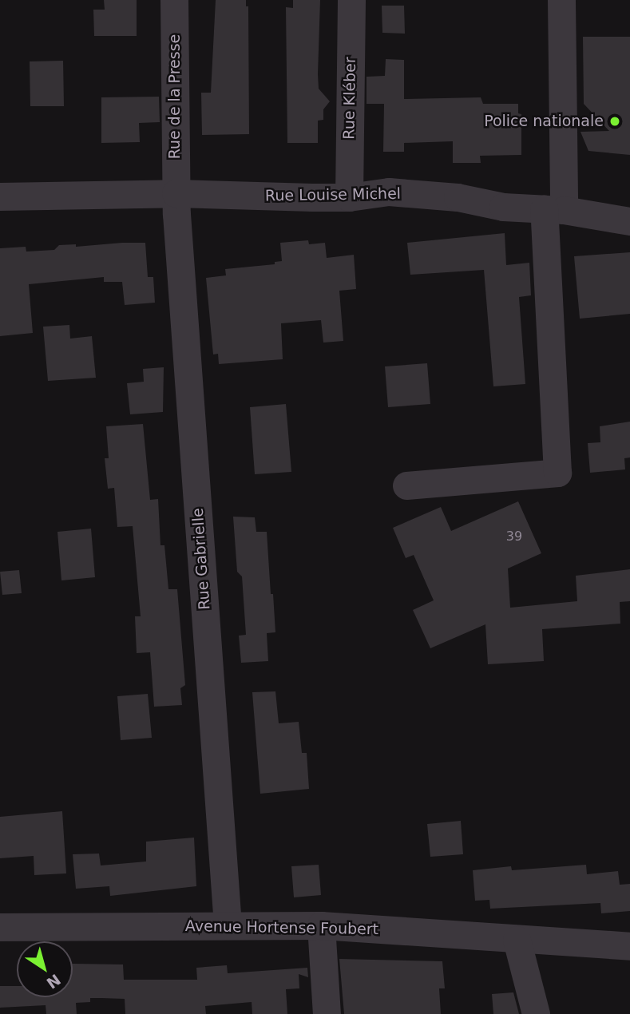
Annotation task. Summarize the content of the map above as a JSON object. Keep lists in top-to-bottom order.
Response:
{
  "streets": {
    "street": [
      "Rue de la Presse",
      "Rue Kléber",
      "Rue Louise Michel",
      "Rue Gabrielle",
      "Avenue Hortense Foubert"
    ]
  },
  "crossings": [
    ["Rue de la Presse", "Rue Louise Michel"],
    ["Rue de la Presse", "Rue Gabrielle"],
    ["Rue Kléber", "Rue Louise Michel"],
    ["Rue Louise Michel", "Rue Gabrielle"],
    ["Rue Gabrielle", "Avenue Hortense Foubert"]
  ],
  "places": ["Police nationale"],
  "house_numbers": ["39"],
  "north": "bottom right"
}
